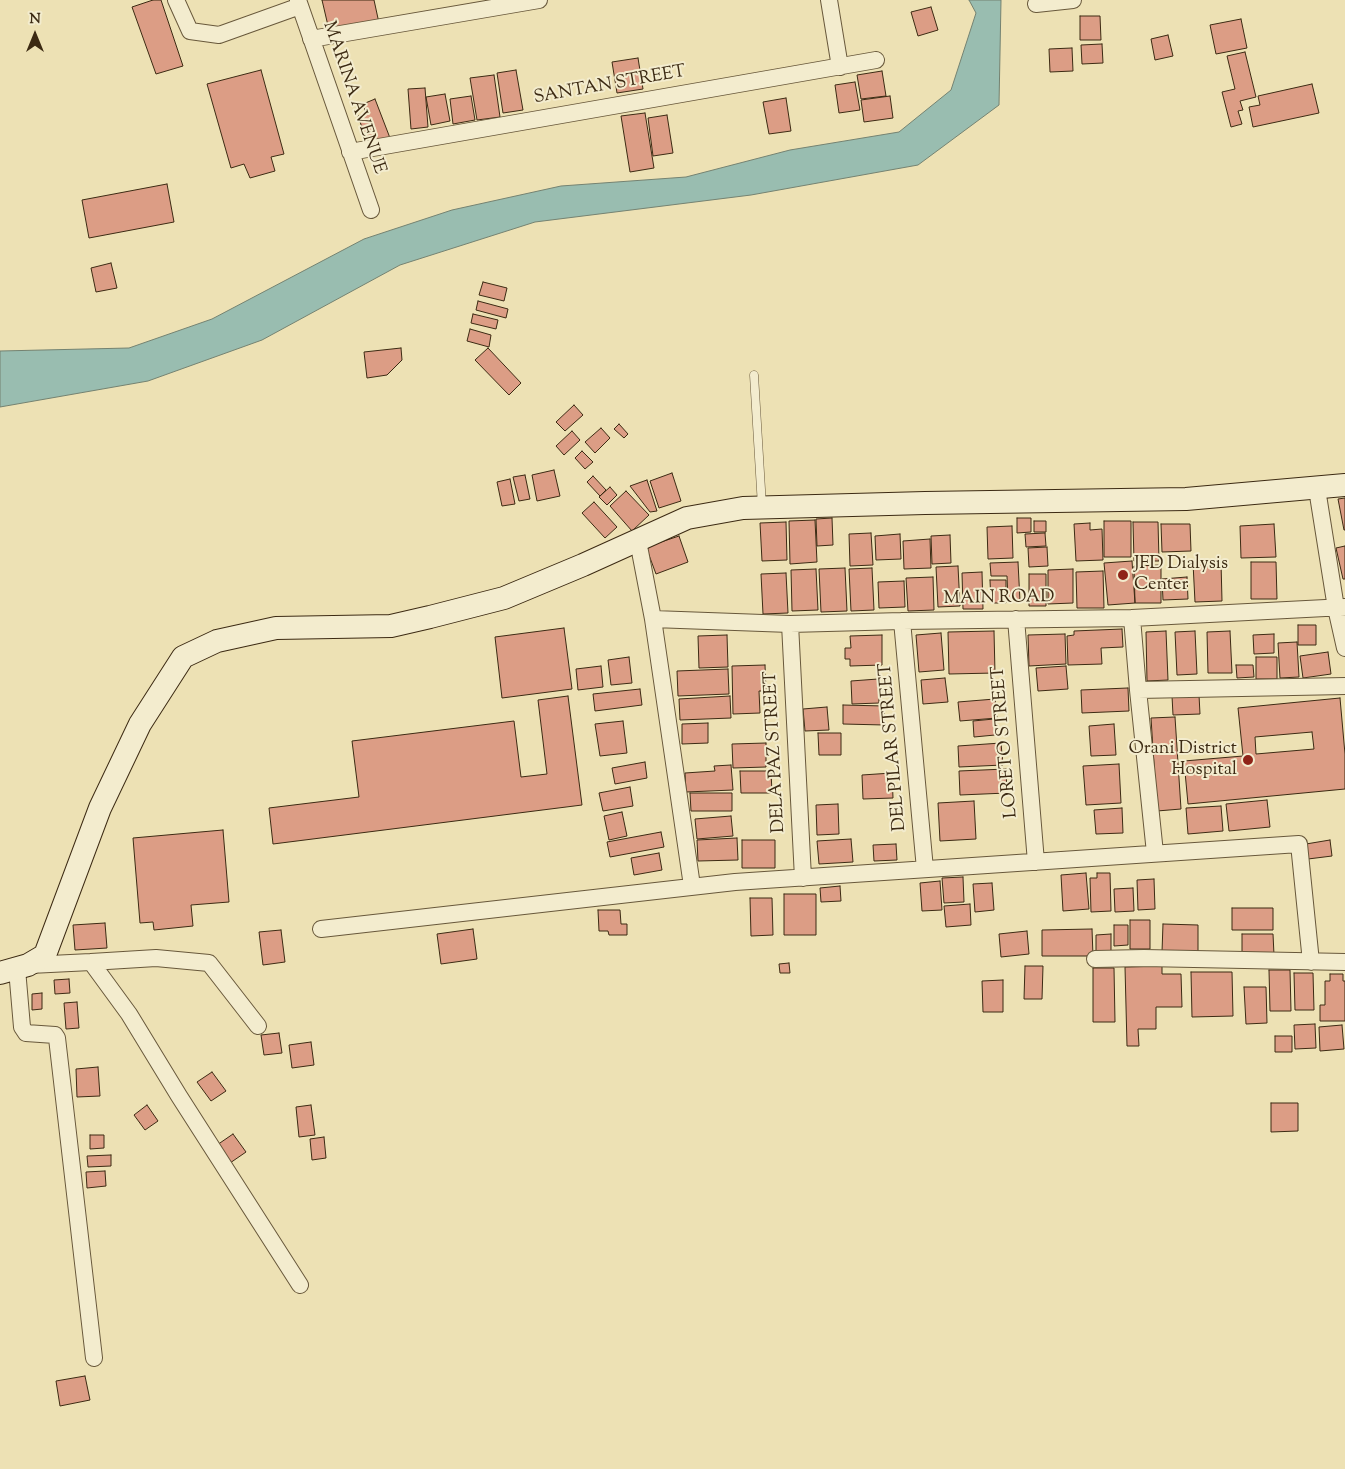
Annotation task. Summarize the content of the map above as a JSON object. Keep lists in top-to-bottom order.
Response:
{
  "streets": {
    "street": [
      "SANTAN STREET",
      "MARINA AVENUE",
      "MAIN ROAD",
      "LORETO STREET",
      "DEL PILAR STREET",
      "DELA PAZ STREET"
    ]
  },
  "crossings": [
    ["SANTAN STREET", "MARINA AVENUE"],
    ["MAIN ROAD", "LORETO STREET"],
    ["MAIN ROAD", "DEL PILAR STREET"],
    ["MAIN ROAD", "DELA PAZ STREET"]
  ],
  "places": ["JFD Dialysis Center", "Orani District Hospital"],
  "north": "top"
}
